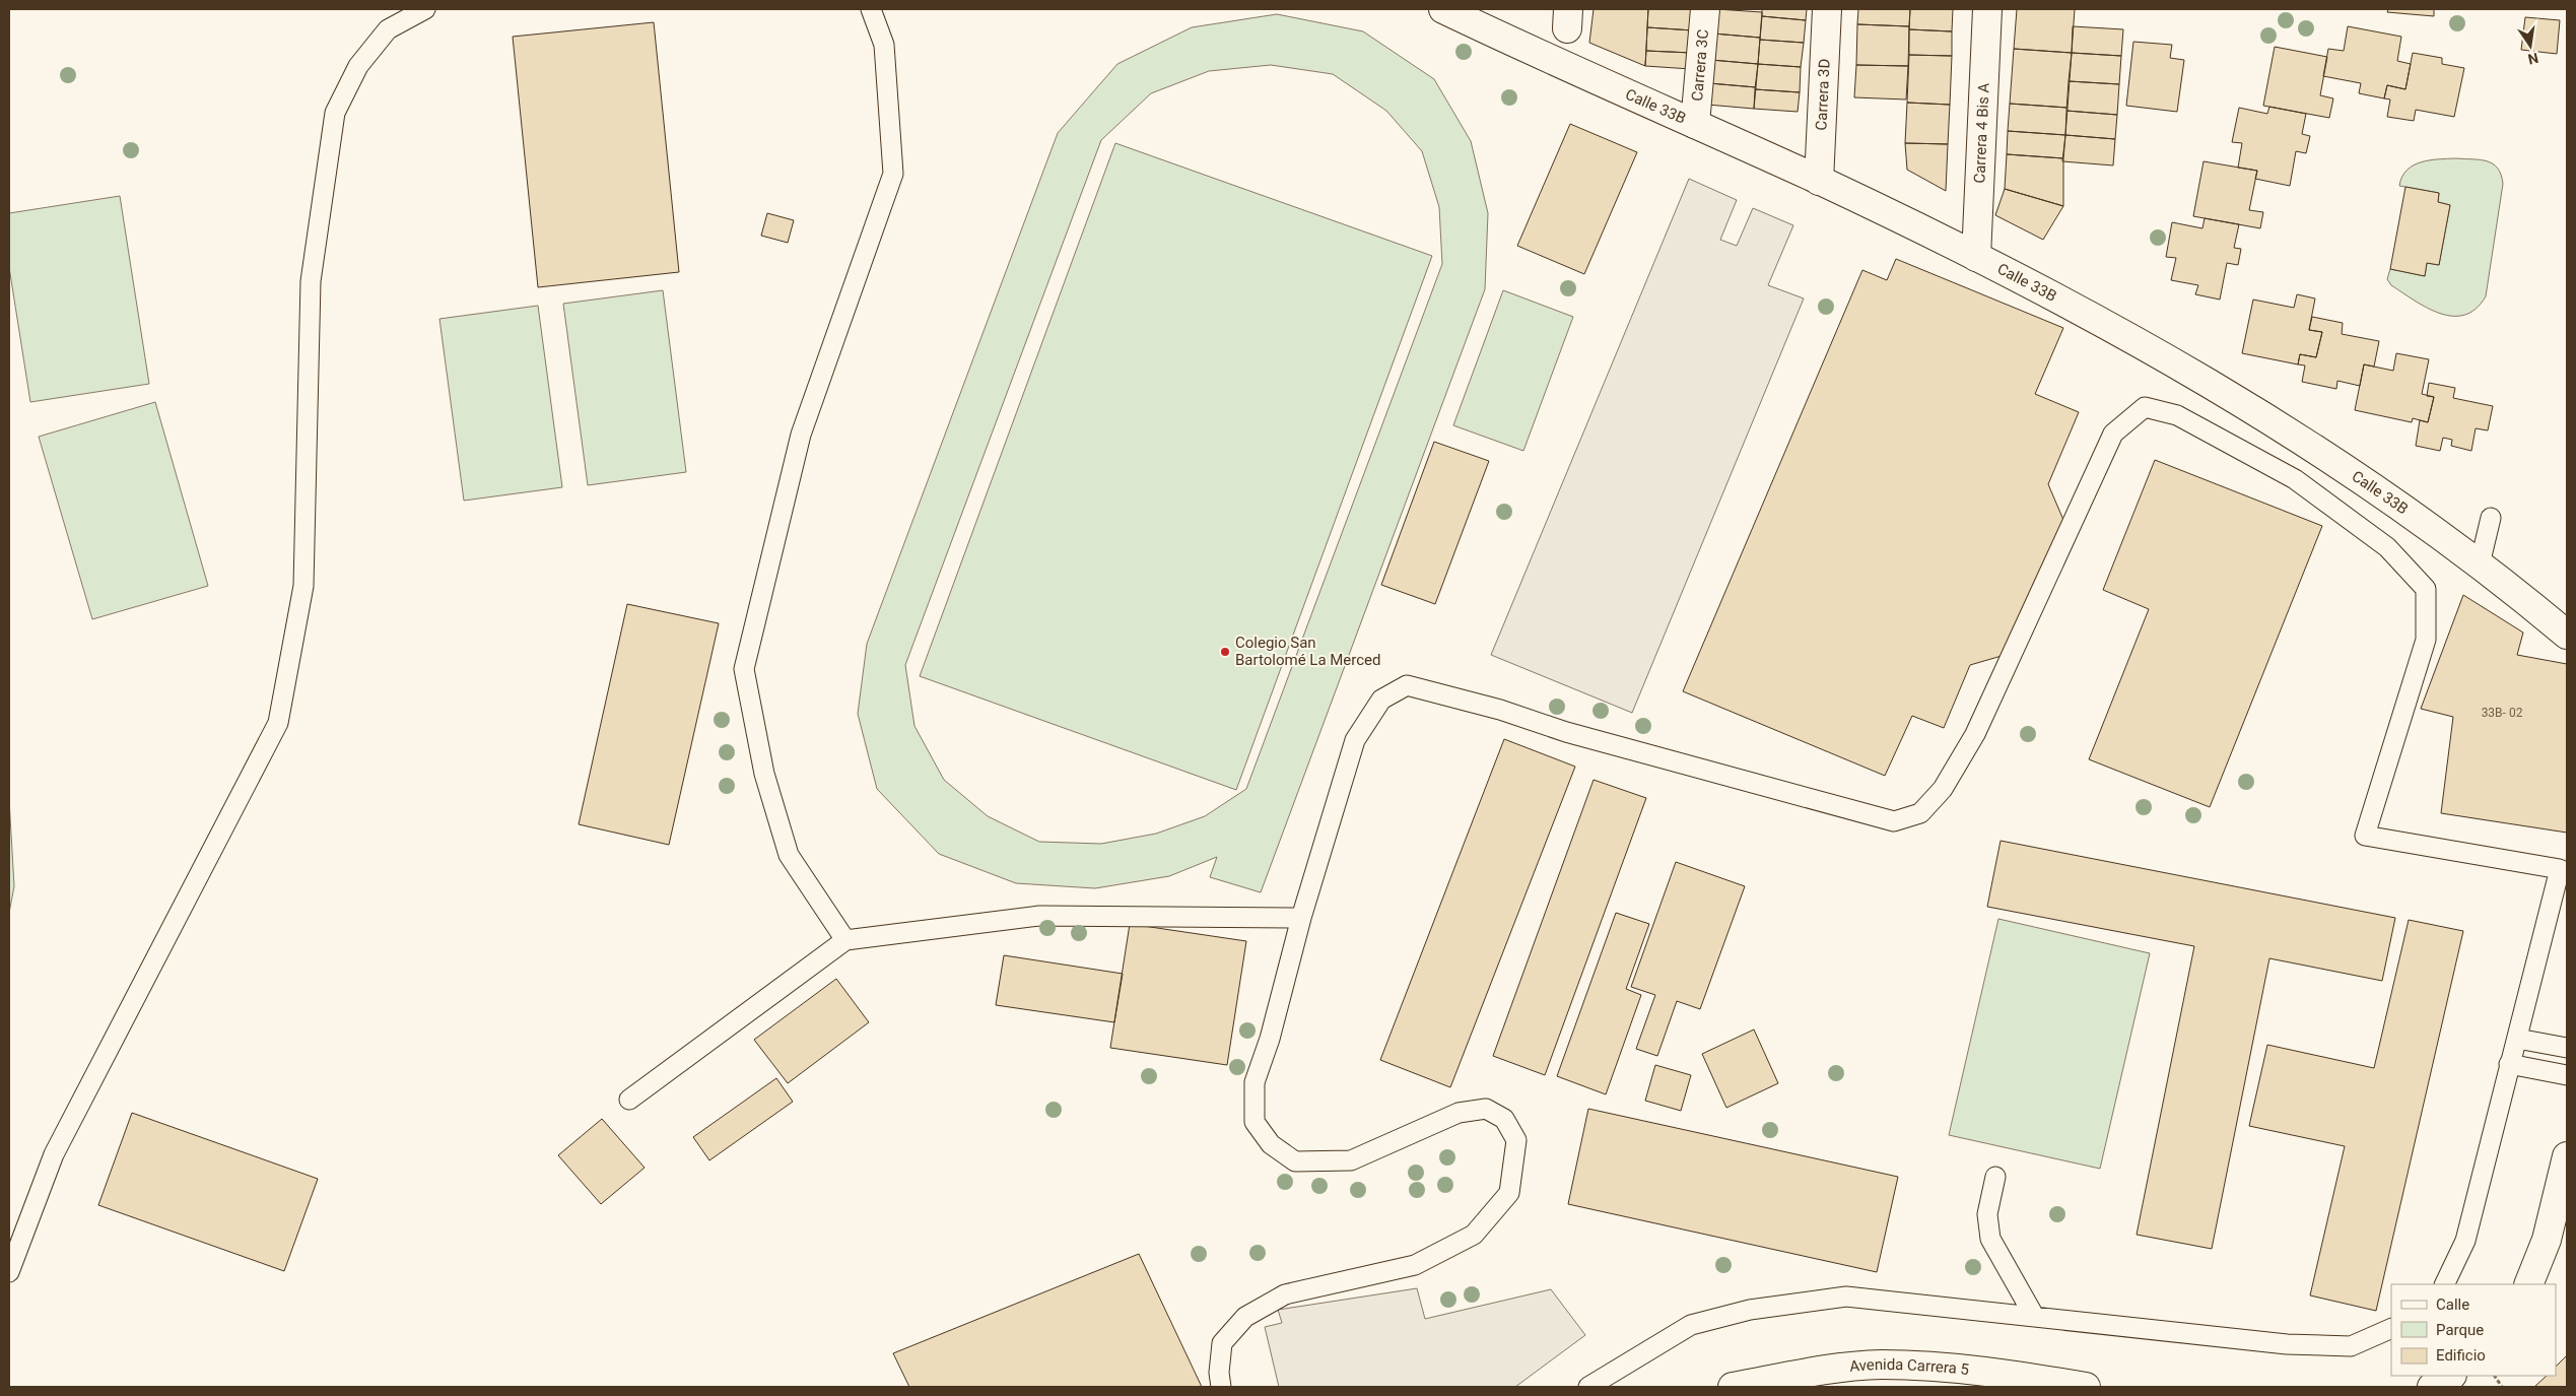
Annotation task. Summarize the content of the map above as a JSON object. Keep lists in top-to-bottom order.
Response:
{
  "streets": {
    "street": [
      "Carrera 3C",
      "Carrera 3D",
      "Calle 33B",
      "Carrera 4 Bis A",
      "Avenida Carrera 5"
    ]
  },
  "crossings": [
    ["Carrera 3C", "Calle 33B"],
    ["Carrera 3D", "Calle 33B"],
    ["Calle 33B", "Carrera 4 Bis A"]
  ],
  "places": ["Colegio San Bartolomé La Merced"],
  "house_numbers": ["33B- 02"],
  "legend": ["Calle", "Parque", "Edificio"],
  "north": "bottom"
}
